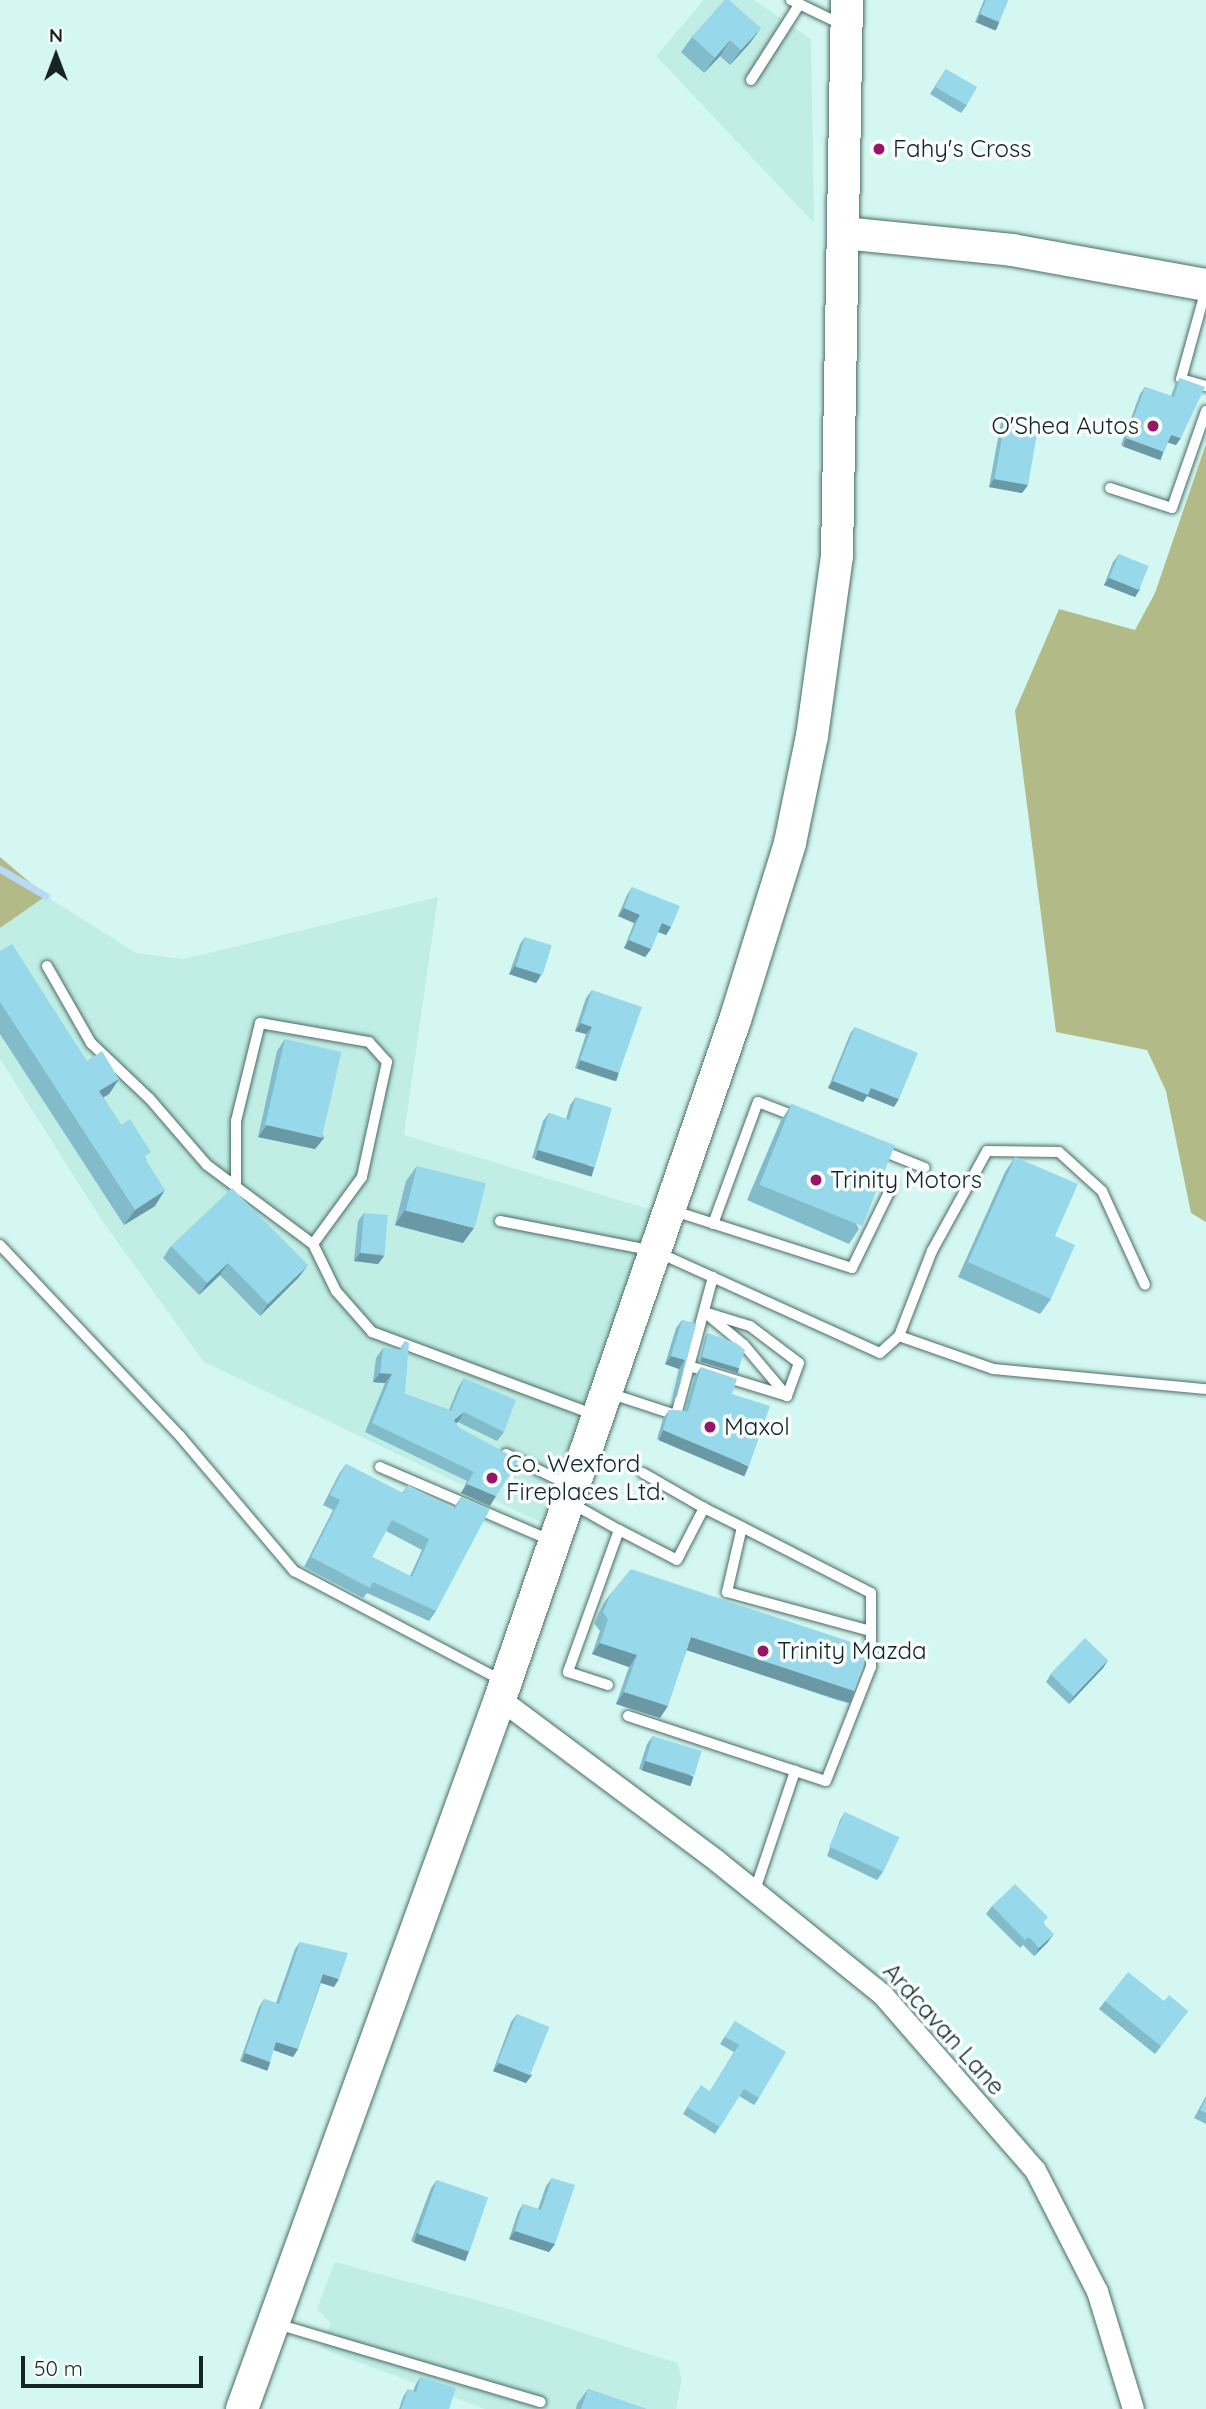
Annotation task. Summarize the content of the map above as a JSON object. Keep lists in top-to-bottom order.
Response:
{
  "streets": {
    "street": ["Ardcavan Lane"]
  },
  "places": [
    "Fahy's Cross",
    "O'Shea Autos",
    "Trinity Motors",
    "Maxol",
    "Co. Wexford Fireplaces Ltd.",
    "Trinity Mazda"
  ],
  "scale_bar": "50 m",
  "north": "top"
}
